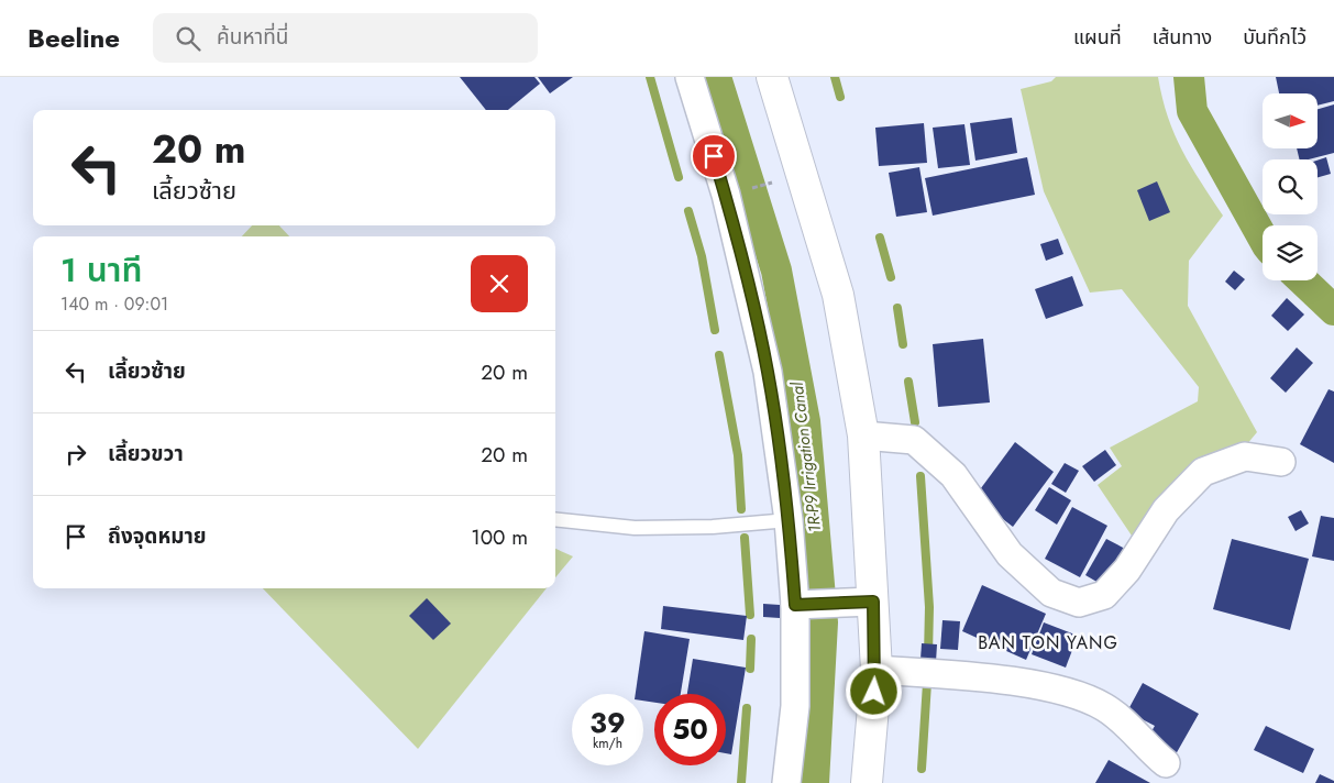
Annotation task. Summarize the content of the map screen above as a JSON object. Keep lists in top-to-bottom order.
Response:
{
  "districts": ["BAN TON YANG"],
  "water": ["1R-P9 Irrigation Canal"],
  "north": "right",
  "page": {
    "header": "Beeline",
    "search": "ค้นหาที่นี่",
    "nav": ["แผนที่", "เส้นทาง", "บันทึกไว้"],
    "turn": ["20 m", "เลี้ยวซ้าย"],
    "heading": ["1 นาที", "140 m · 09:01"],
    "list": [
      {
        "name": "เลี้ยวซ้าย",
        "value": "20 m"
      },
      {
        "name": "เลี้ยวขวา",
        "value": "20 m"
      },
      {
        "name": "ถึงจุดหมาย",
        "value": "100 m"
      }
    ],
    "speed": "39 km/h",
    "limit": "50"
  }
}
